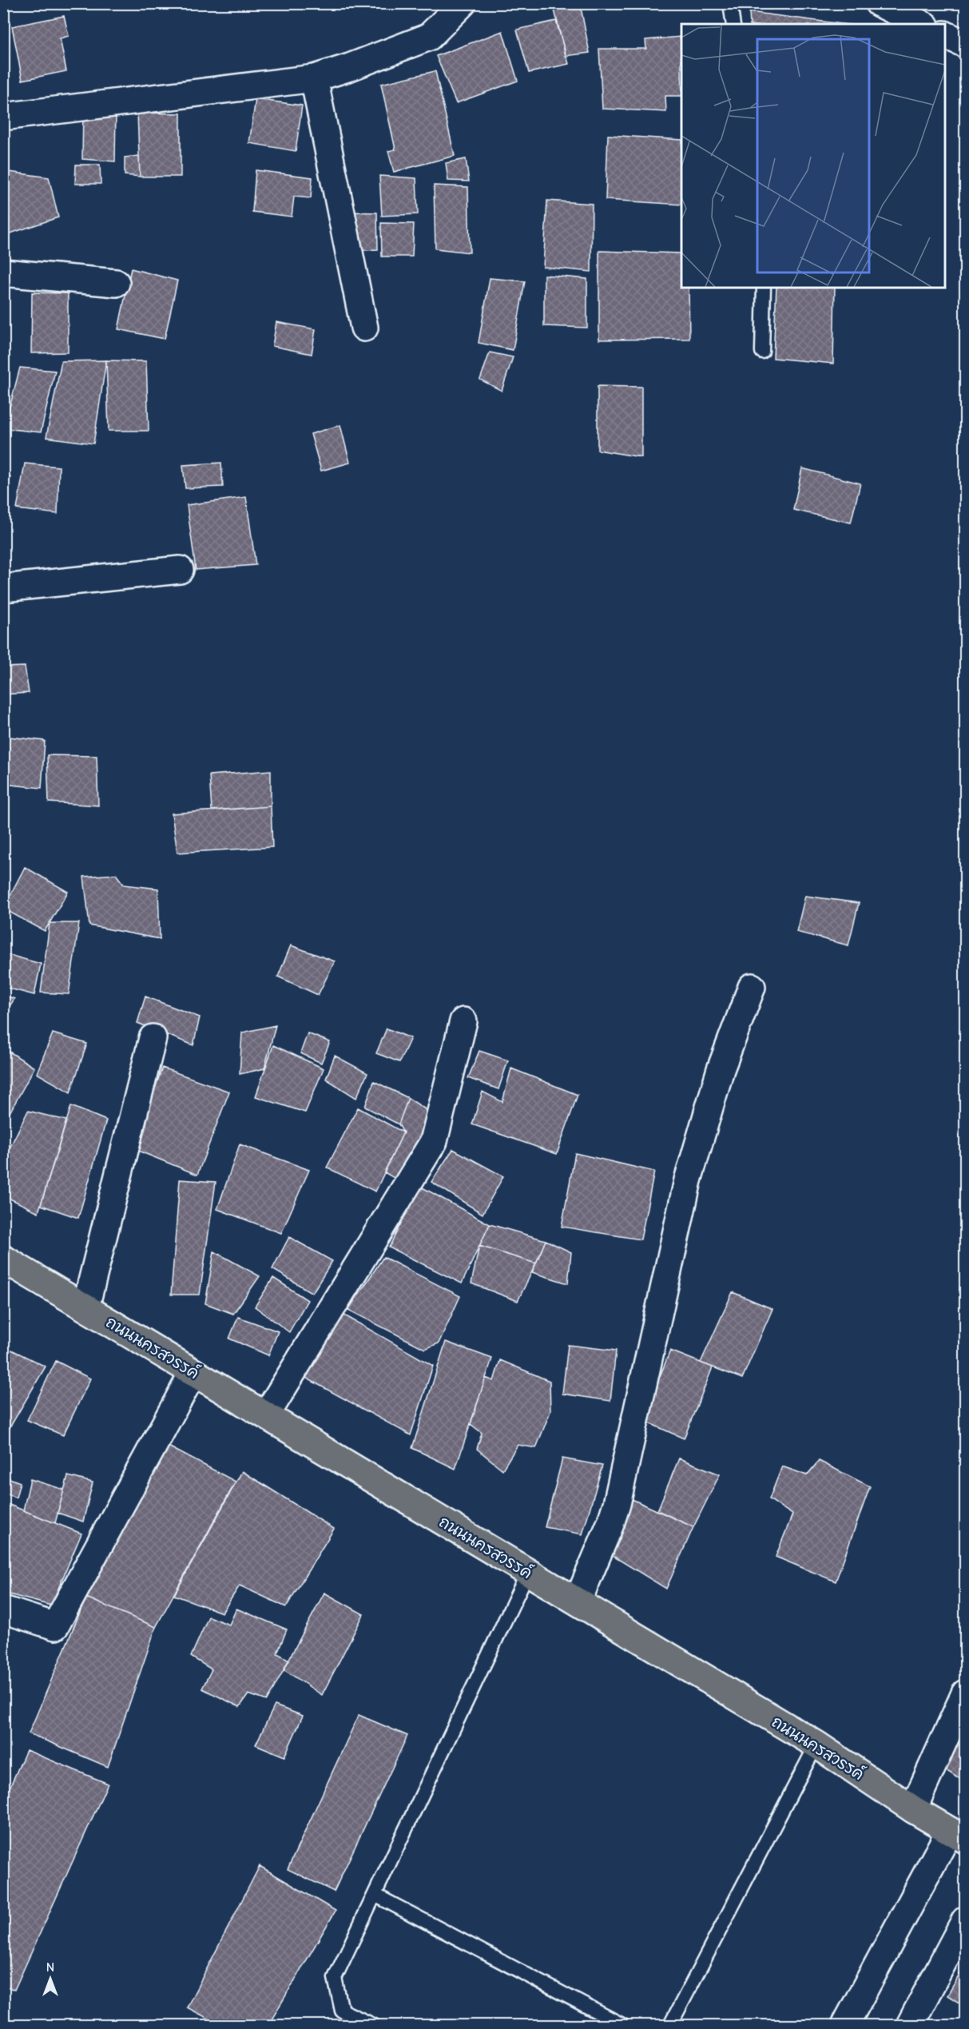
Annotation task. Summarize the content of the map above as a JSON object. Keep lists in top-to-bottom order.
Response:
{
  "streets": {
    "main road": ["ถนนนครสวรรค์"]
  },
  "north": "top"
}
